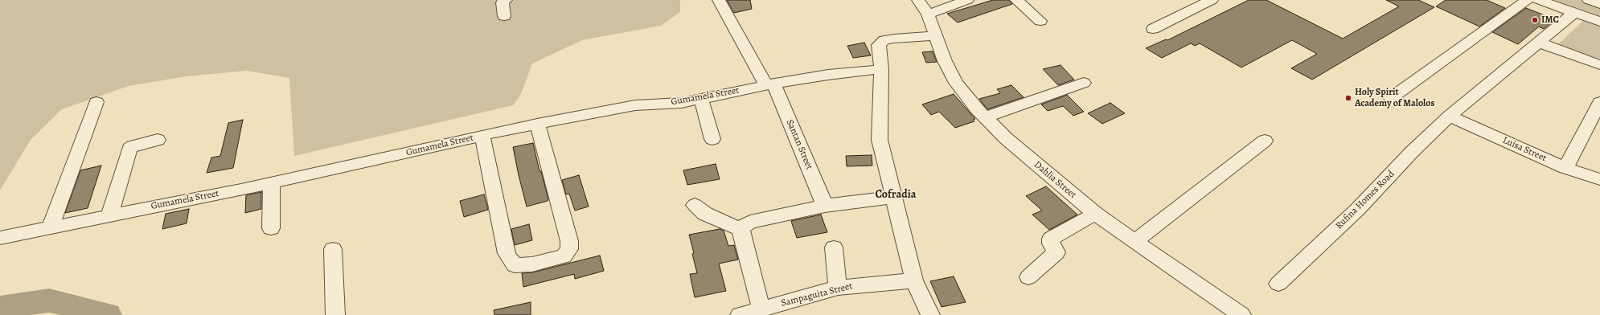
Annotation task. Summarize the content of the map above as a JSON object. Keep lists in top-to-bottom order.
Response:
{
  "streets": {
    "street": [
      "Gumamela Street",
      "Santan Street",
      "Luisa Street",
      "Dahlia Street",
      "Rufina Homes Road",
      "Sampaguita Street"
    ]
  },
  "crossings": [
    ["Gumamela Street", "Santan Street"],
    ["Luisa Street", "Rufina Homes Road"]
  ],
  "districts": ["Cofradia"],
  "places": ["IMC", "Holy Spirit Academy of Malolos"]
}
